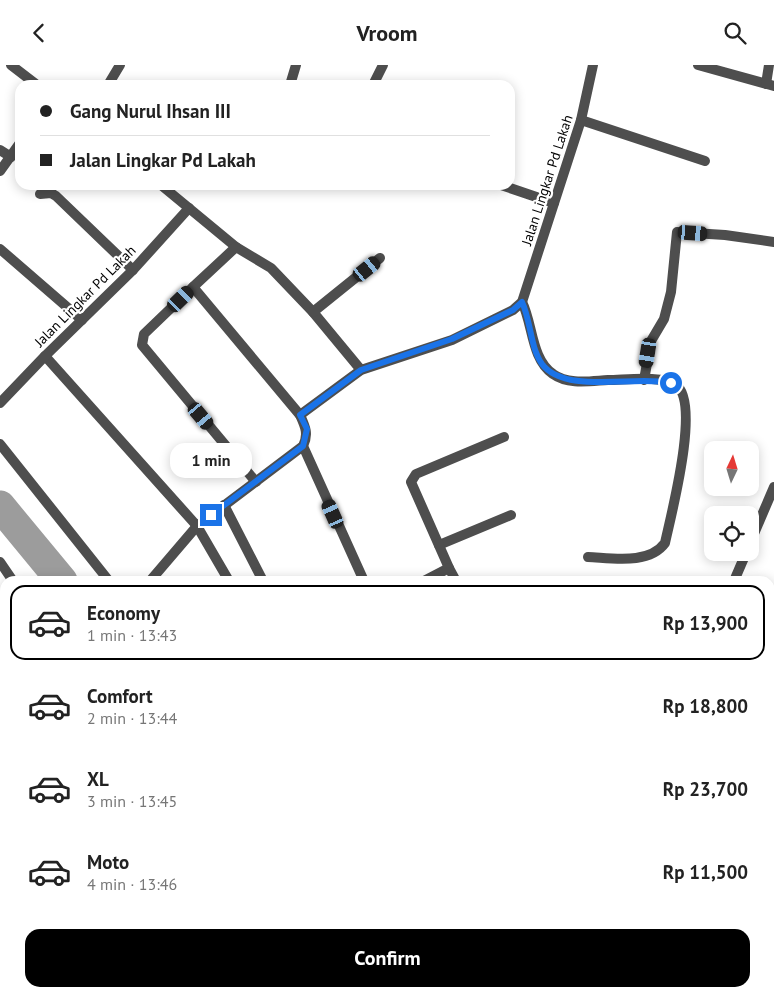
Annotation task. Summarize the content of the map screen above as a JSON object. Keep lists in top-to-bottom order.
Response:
{
  "streets": {
    "street": ["Jalan Lingkar Pd Lakah"]
  },
  "north": "top",
  "page": {
    "header": "Vroom",
    "banner": ["Gang Nurul Ihsan III", "Jalan Lingkar Pd Lakah"],
    "bubble": "1 min",
    "list": [
      {
        "name": "Economy",
        "note": "1 min · 13:43",
        "value": "Rp 13,900"
      },
      {
        "name": "Comfort",
        "note": "2 min · 13:44",
        "value": "Rp 18,800"
      },
      {
        "name": "XL",
        "note": "3 min · 13:45",
        "value": "Rp 23,700"
      },
      {
        "name": "Moto",
        "note": "4 min · 13:46",
        "value": "Rp 11,500"
      }
    ],
    "buttons": "Confirm"
  }
}
